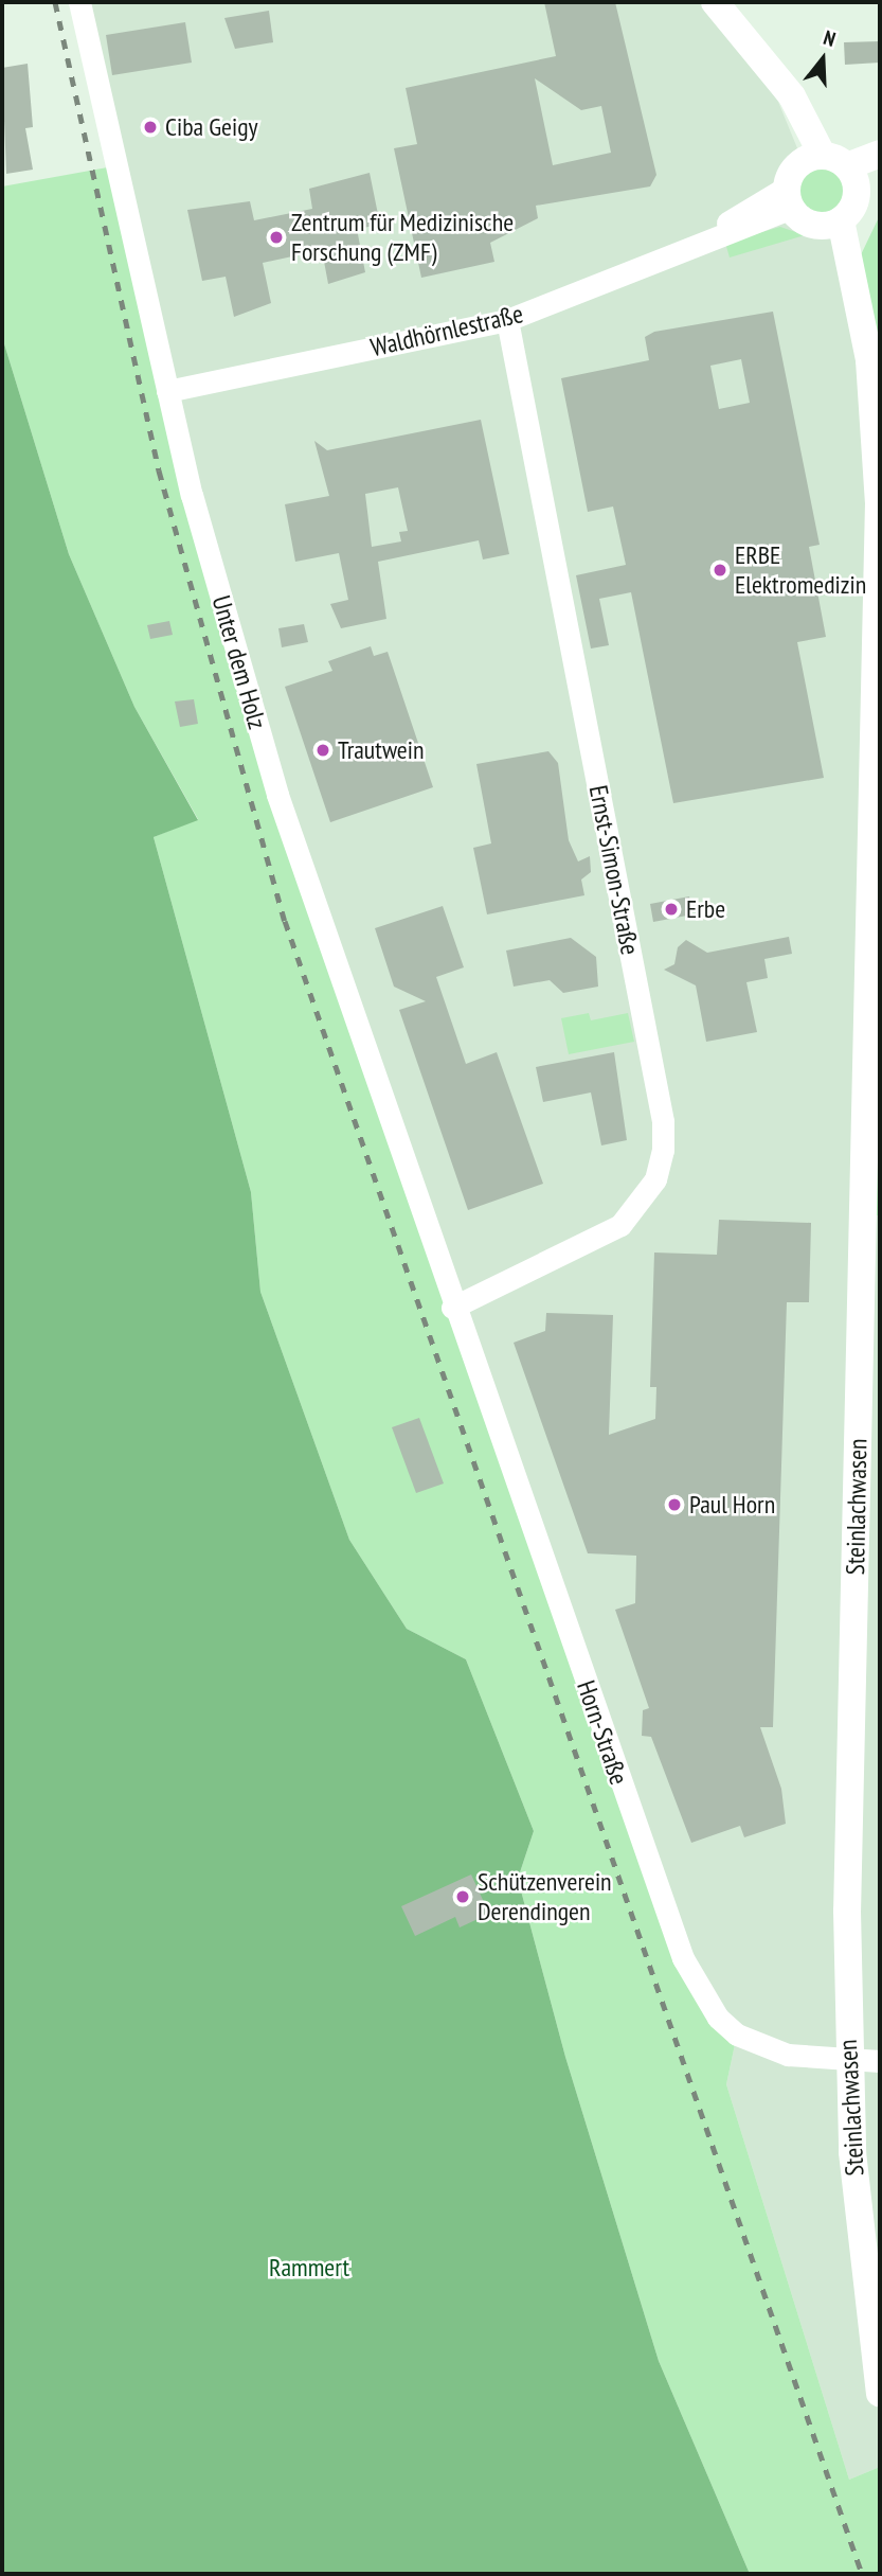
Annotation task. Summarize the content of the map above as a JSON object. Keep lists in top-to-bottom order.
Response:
{
  "streets": {
    "street": [
      "Waldhörnlestraße",
      "Unter dem Holz",
      "Ernst-Simon-Straße",
      "Steinlachwasen",
      "Horn-Straße"
    ]
  },
  "crossings": [
    ["Waldhörnlestraße", "Unter dem Holz"],
    ["Waldhörnlestraße", "Ernst-Simon-Straße"],
    ["Unter dem Holz", "Ernst-Simon-Straße"],
    ["Unter dem Holz", "Horn-Straße"],
    ["Ernst-Simon-Straße", "Horn-Straße"],
    ["Steinlachwasen", "Horn-Straße"]
  ],
  "parks": ["Rammert"],
  "places": [
    "Ciba Geigy",
    "Zentrum für Medizinische Forschung (ZMF)",
    "ERBE Elektromedizin",
    "Trautwein",
    "Erbe",
    "Paul Horn",
    "Schützenverein Derendingen"
  ],
  "north": "top"
}
